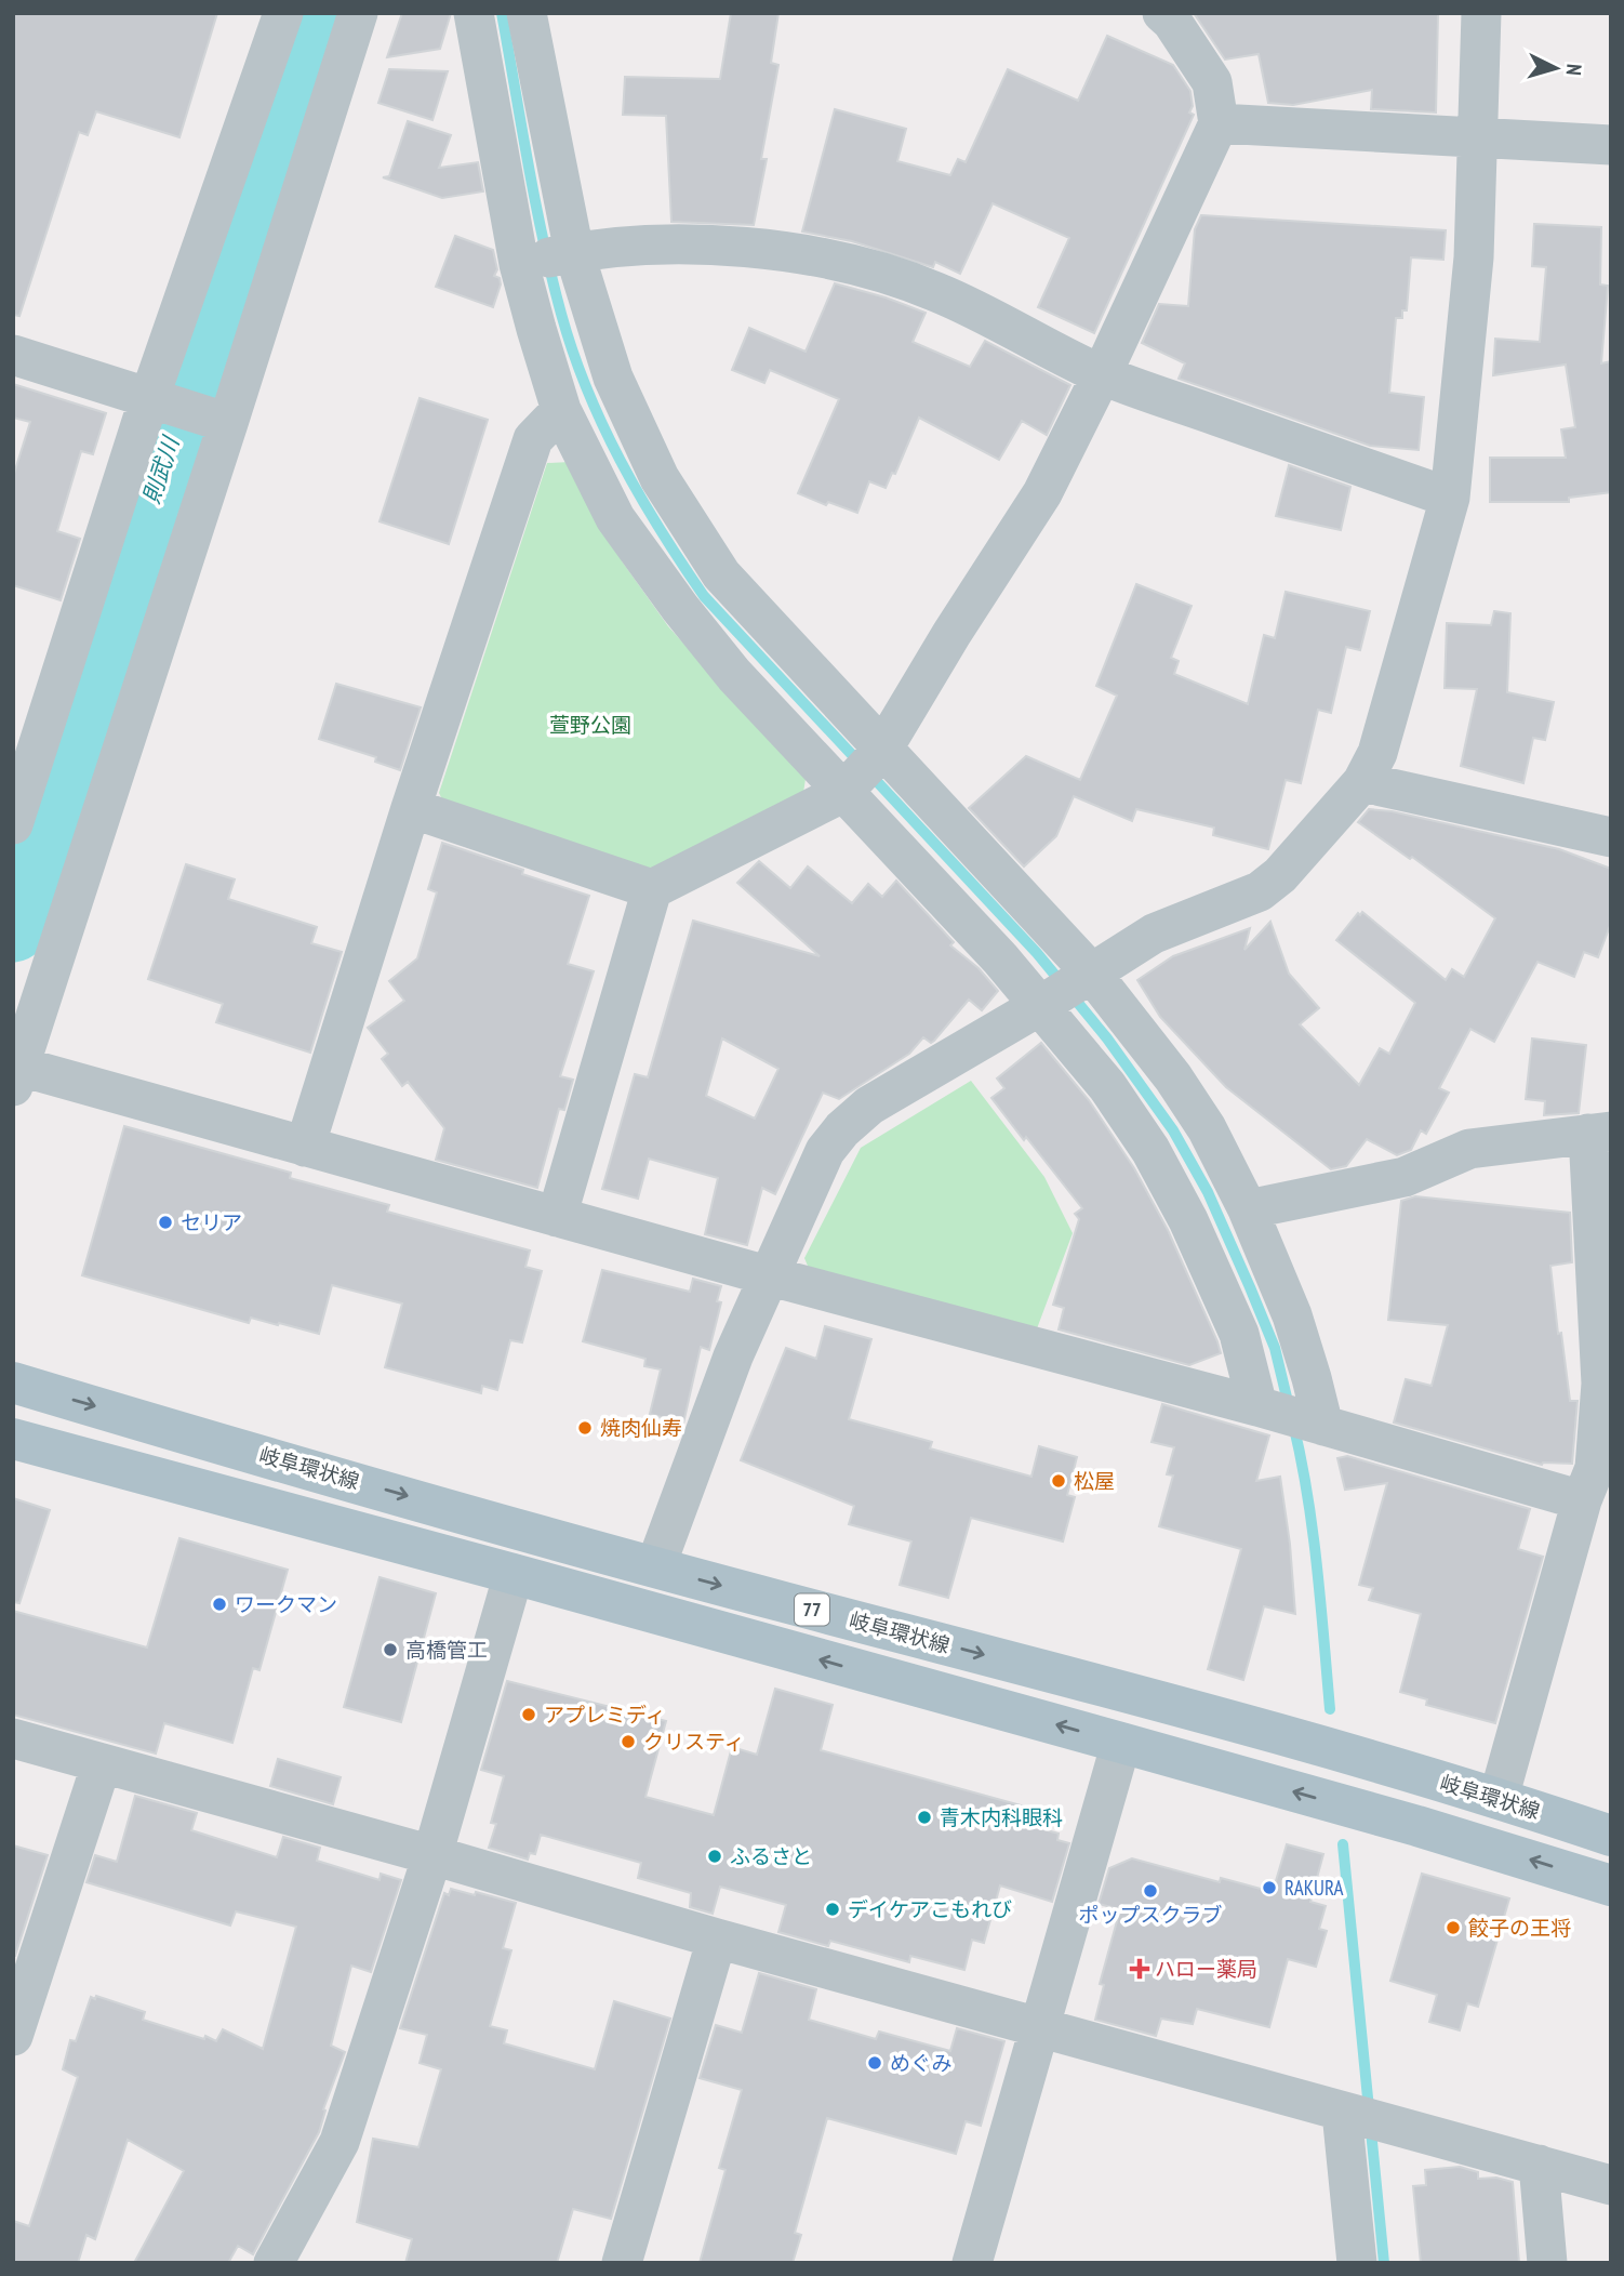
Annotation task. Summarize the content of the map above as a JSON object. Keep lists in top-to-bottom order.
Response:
{
  "streets": {
    "main road": ["岐阜環状線", "77"]
  },
  "water": ["則武川"],
  "parks": ["萱野公園"],
  "places": {
    "other": [
      "セリア",
      "焼肉仙寿",
      "松屋",
      "ワークマン",
      "高橋管工",
      "アプレミディ",
      "クリスティ",
      "青木内科眼科",
      "ふるさと",
      "RAKURA",
      "ポップスクラブ",
      "デイケアこもれび",
      "餃子の王将",
      "めぐみ"
    ],
    "health": ["ハロー薬局"]
  },
  "north": "right"
}
